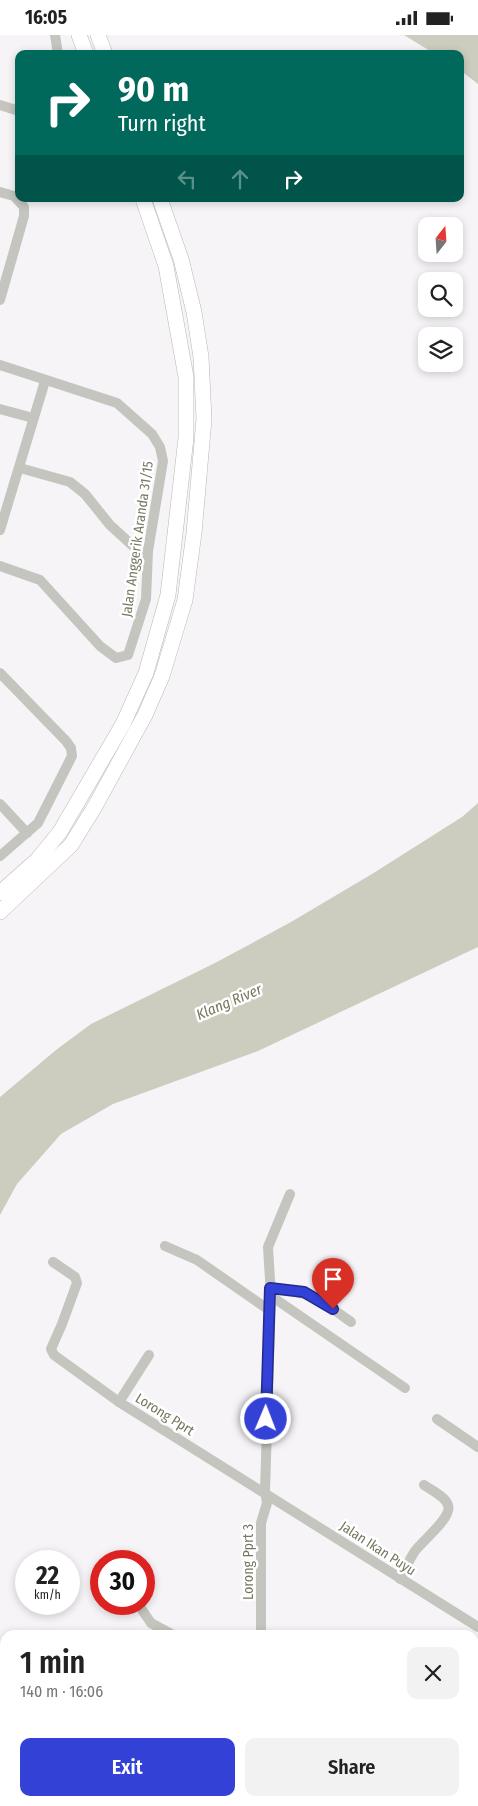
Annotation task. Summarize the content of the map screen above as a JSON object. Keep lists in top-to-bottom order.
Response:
{
  "streets": {
    "street": [
      "Jalan Anggerik Aranda 31/15",
      "Lorong Pprt",
      "Jalan Ikan Puyu",
      "Lorong Pprt 3"
    ]
  },
  "crossings": [
    ["Lorong Pprt", "Jalan Ikan Puyu"],
    ["Lorong Pprt", "Lorong Pprt 3"],
    ["Jalan Ikan Puyu", "Lorong Pprt 3"]
  ],
  "water": ["Klang River"],
  "north": "top",
  "page": {
    "status": "16:05",
    "turn": ["90 m", "Turn right"],
    "speed": "22 km/h",
    "limit": "30",
    "heading": ["1 min", "140 m · 16:06"],
    "buttons": ["Exit", "Share"]
  }
}
